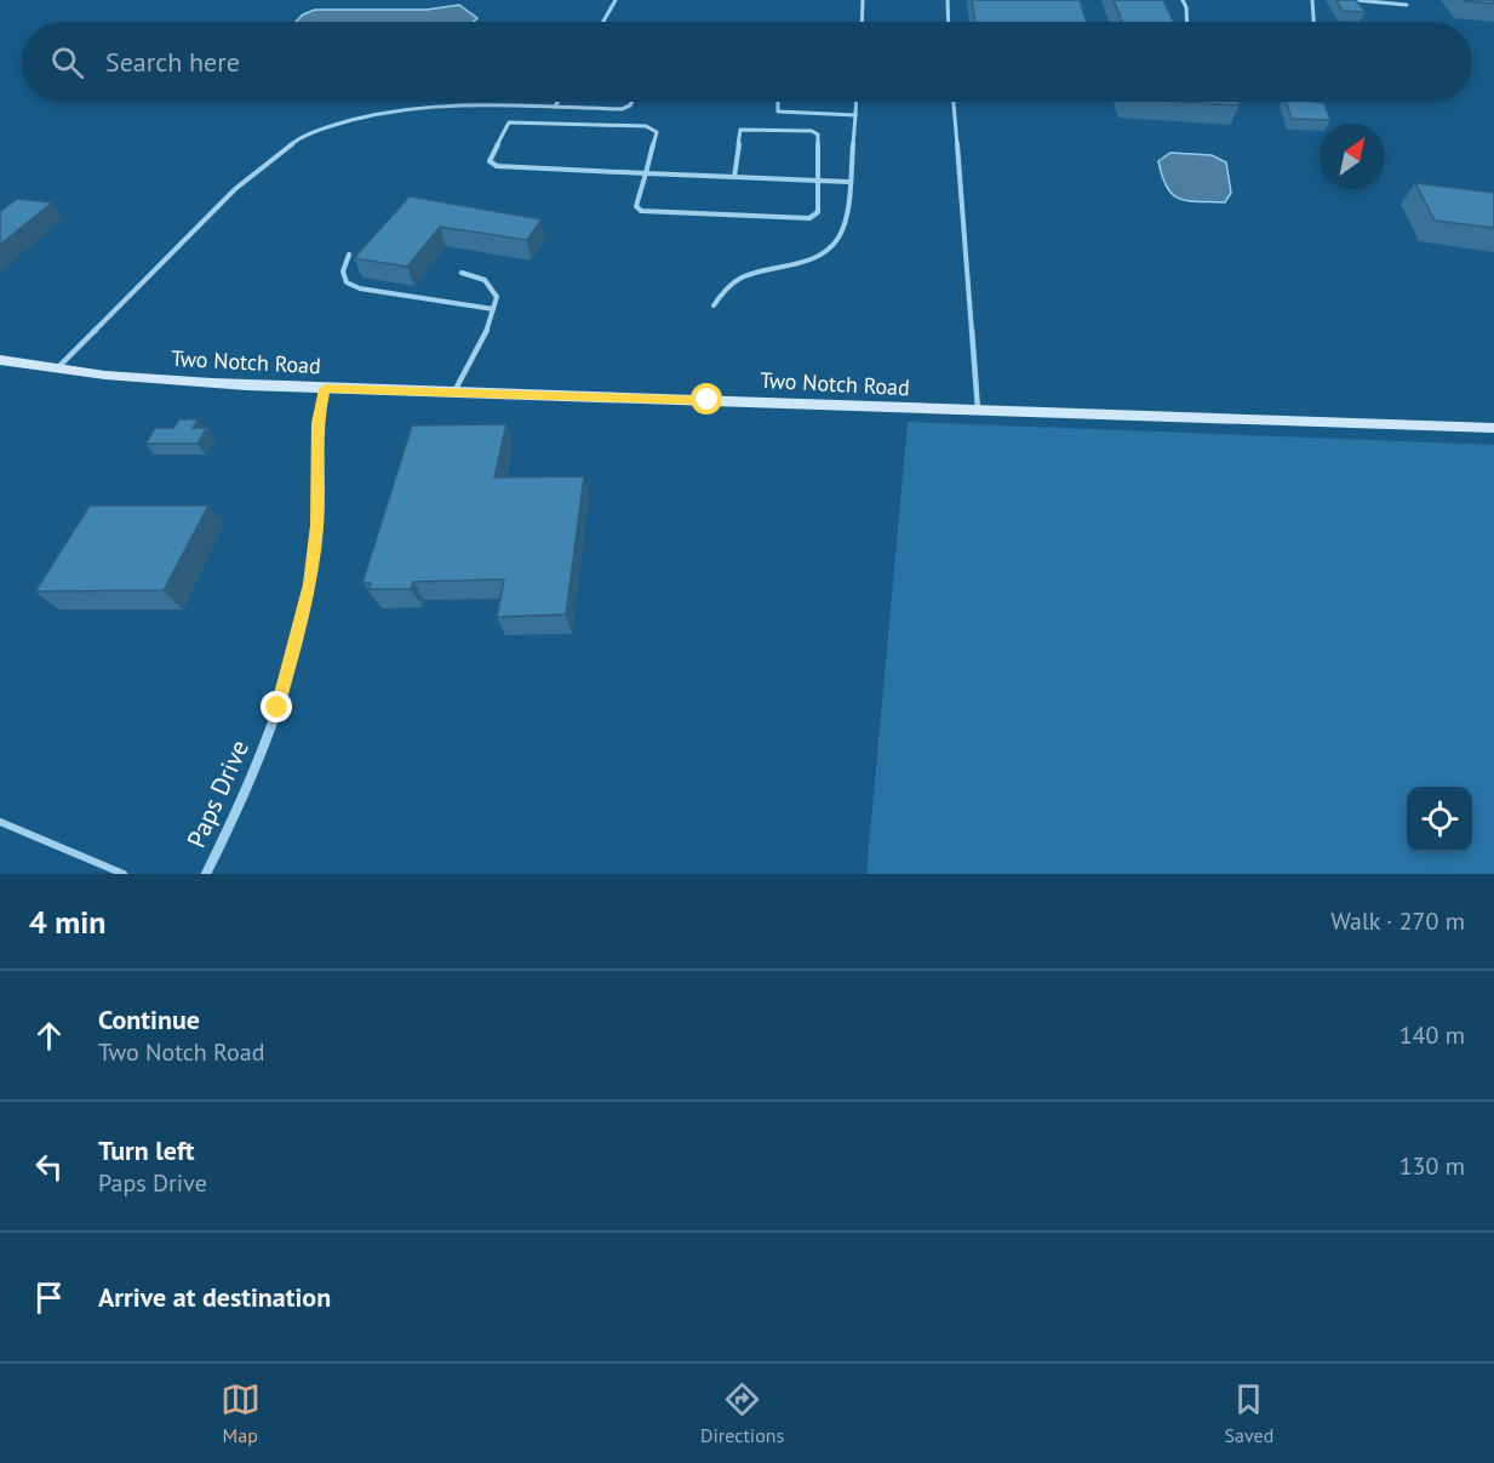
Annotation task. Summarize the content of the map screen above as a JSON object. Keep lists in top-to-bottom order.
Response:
{
  "streets": {
    "street": ["Two Notch Road", "Paps Drive"]
  },
  "crossings": [
    ["Two Notch Road", "Paps Drive"]
  ],
  "north": "top right",
  "page": {
    "search": "Search here",
    "heading": ["4 min", "Walk · 270 m"],
    "list": [
      ["Continue", "Two Notch Road", "140 m"],
      ["Turn left", "Paps Drive", "130 m"],
      "Arrive at destination"
    ],
    "nav": ["Map", "Directions", "Saved"]
  }
}
